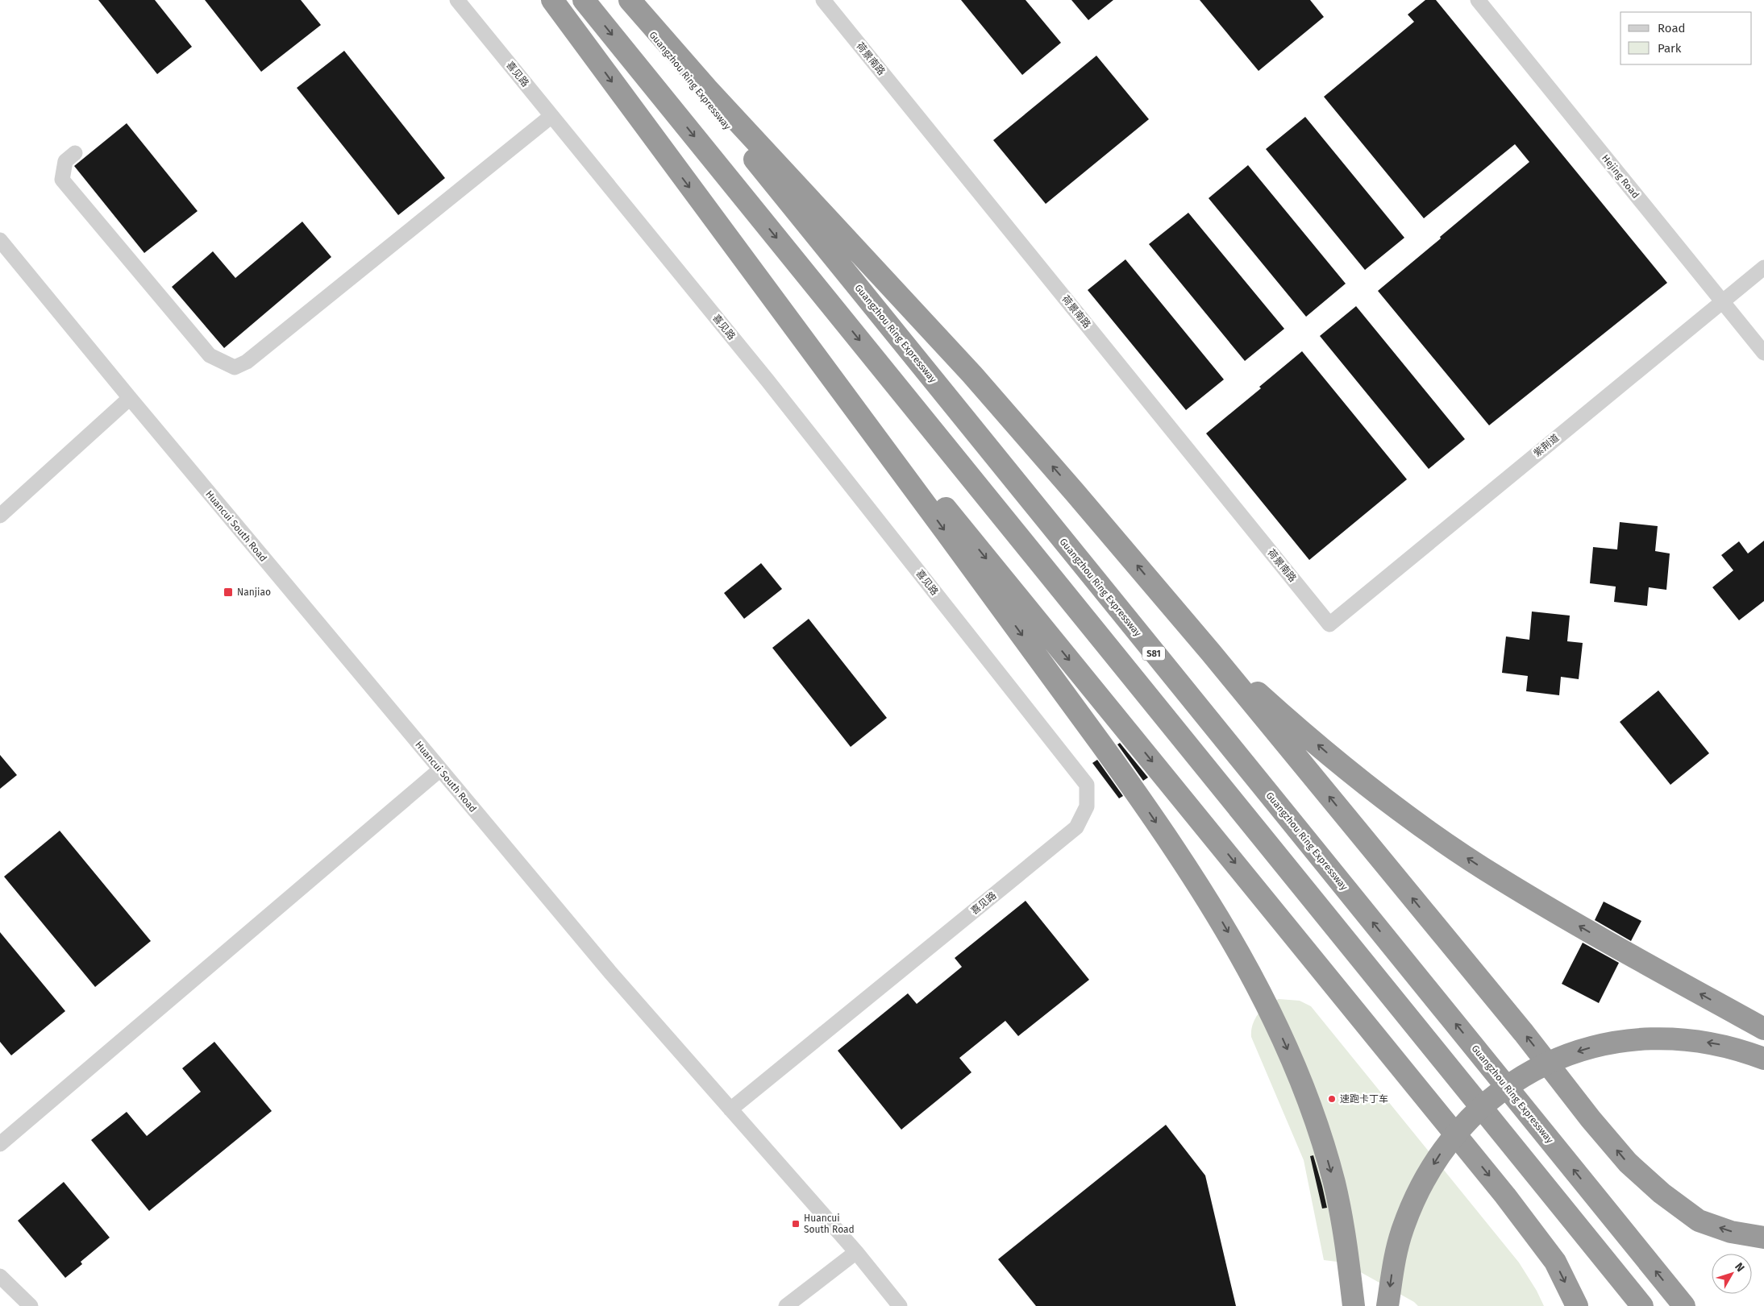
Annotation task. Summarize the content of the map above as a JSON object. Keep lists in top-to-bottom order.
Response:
{
  "streets": {
    "highway": ["Guangzhou Ring Expressway", "S81"],
    "street": [
      "荷景南路",
      "喜见路",
      "Hejing Road",
      "紫荆道",
      "Huancui South Road"
    ]
  },
  "crossings": [
    ["荷景南路", "紫荆道"],
    ["喜见路", "Huancui South Road"],
    ["Hejing Road", "紫荆道"]
  ],
  "places": {
    "transit": ["Nanjiao", "Huancui South Road"],
    "other": ["速跑卡丁车"]
  },
  "legend": ["Road", "Park"],
  "north": "top right"
}
